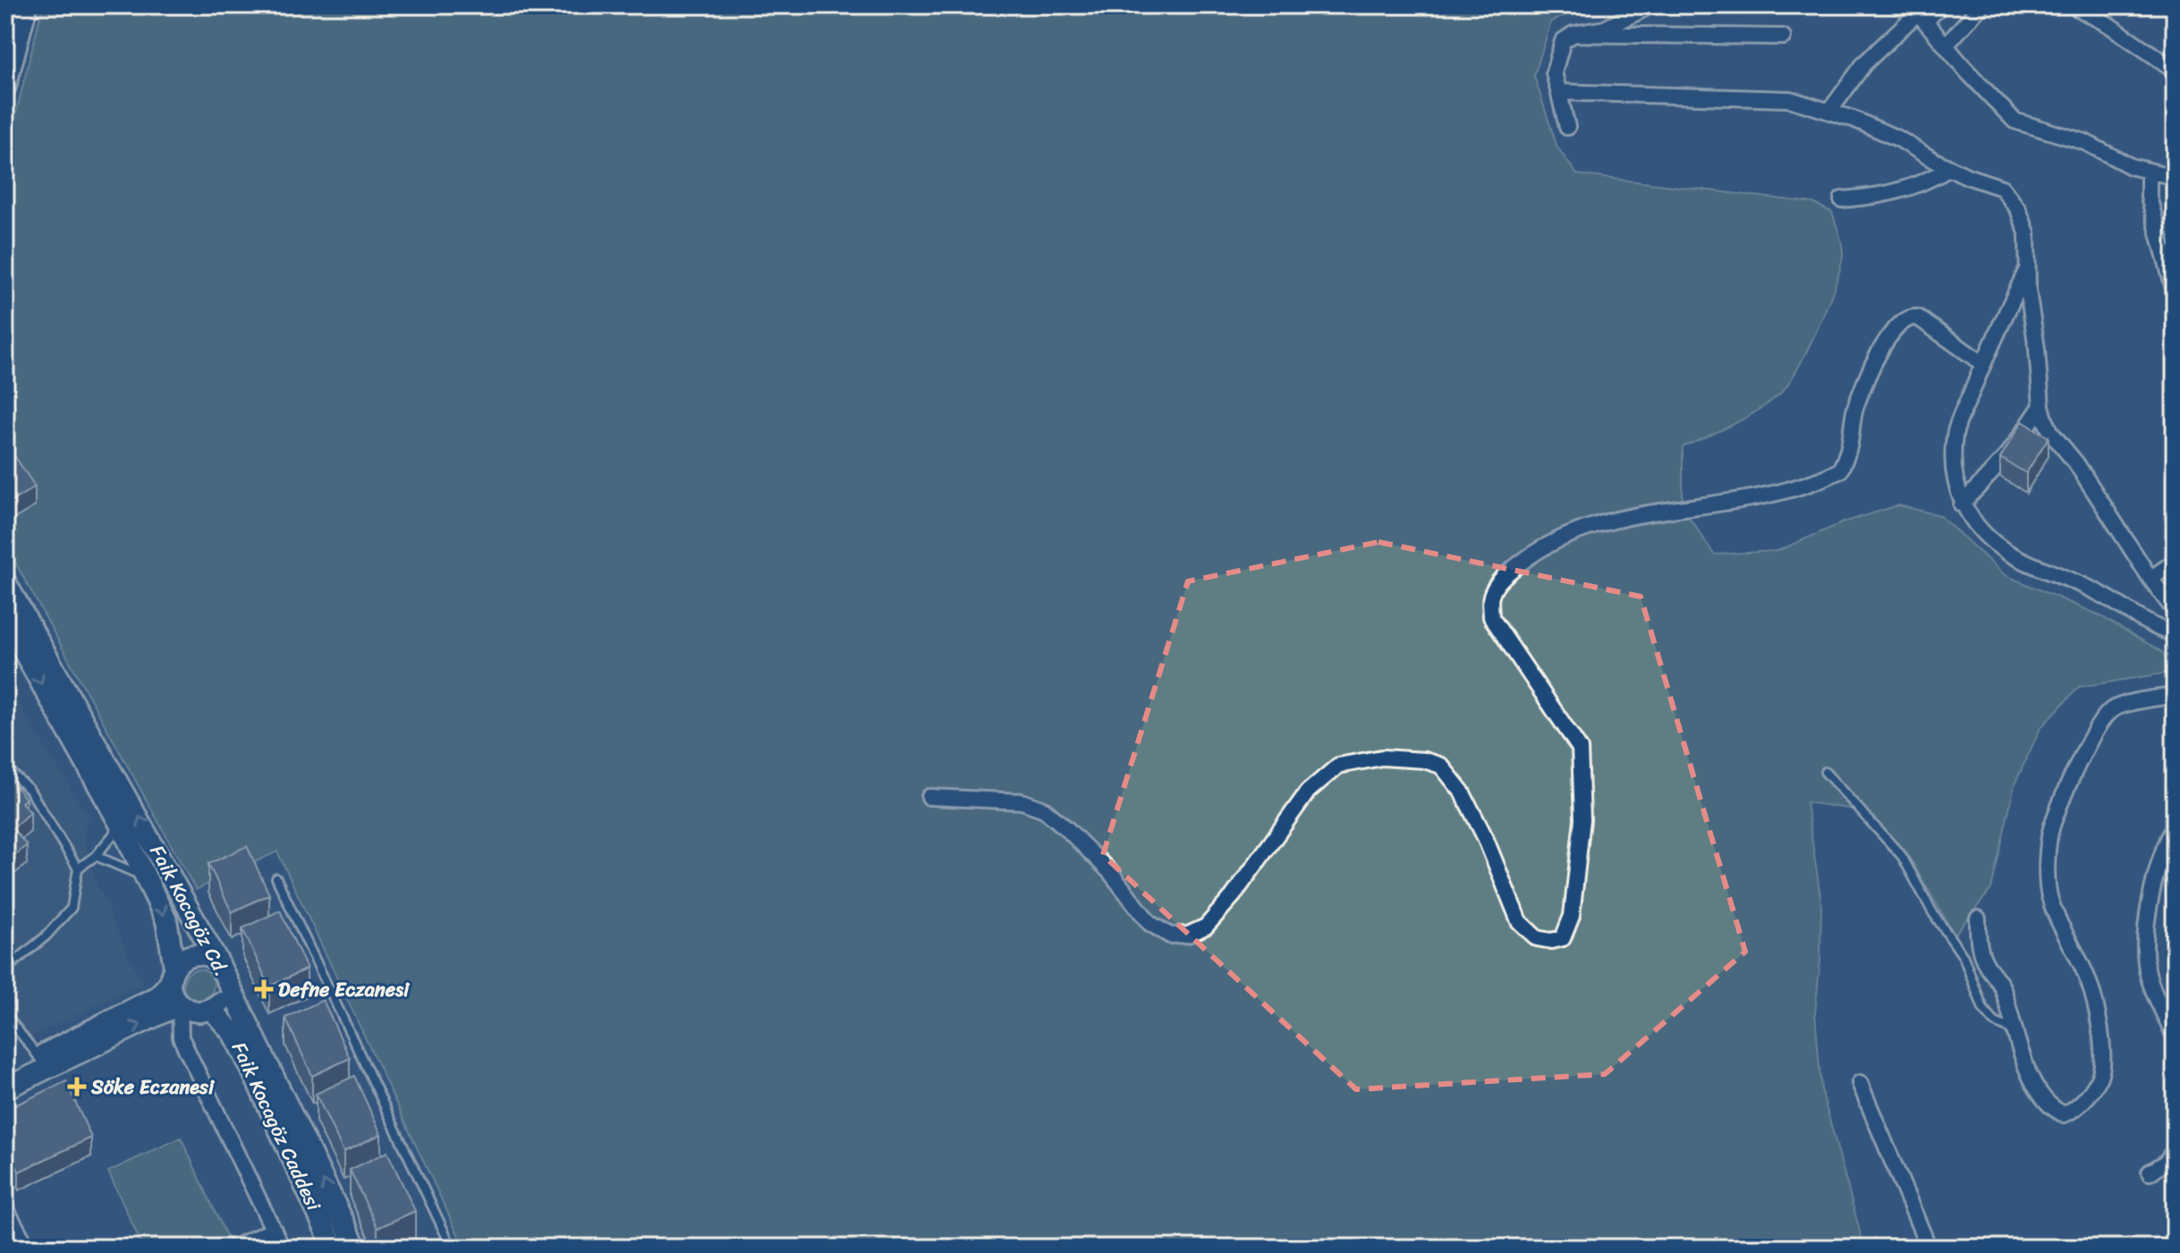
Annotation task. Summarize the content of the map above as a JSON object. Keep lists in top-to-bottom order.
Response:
{
  "streets": {
    "street": ["Faik Kocagöz Cd.", "Faik Kocagöz Caddesi"]
  },
  "crossings": [
    ["Faik Kocagöz Cd.", "Faik Kocagöz Caddesi"]
  ],
  "places": {
    "health": ["Defne Eczanesi", "Söke Eczanesi"]
  }
}
